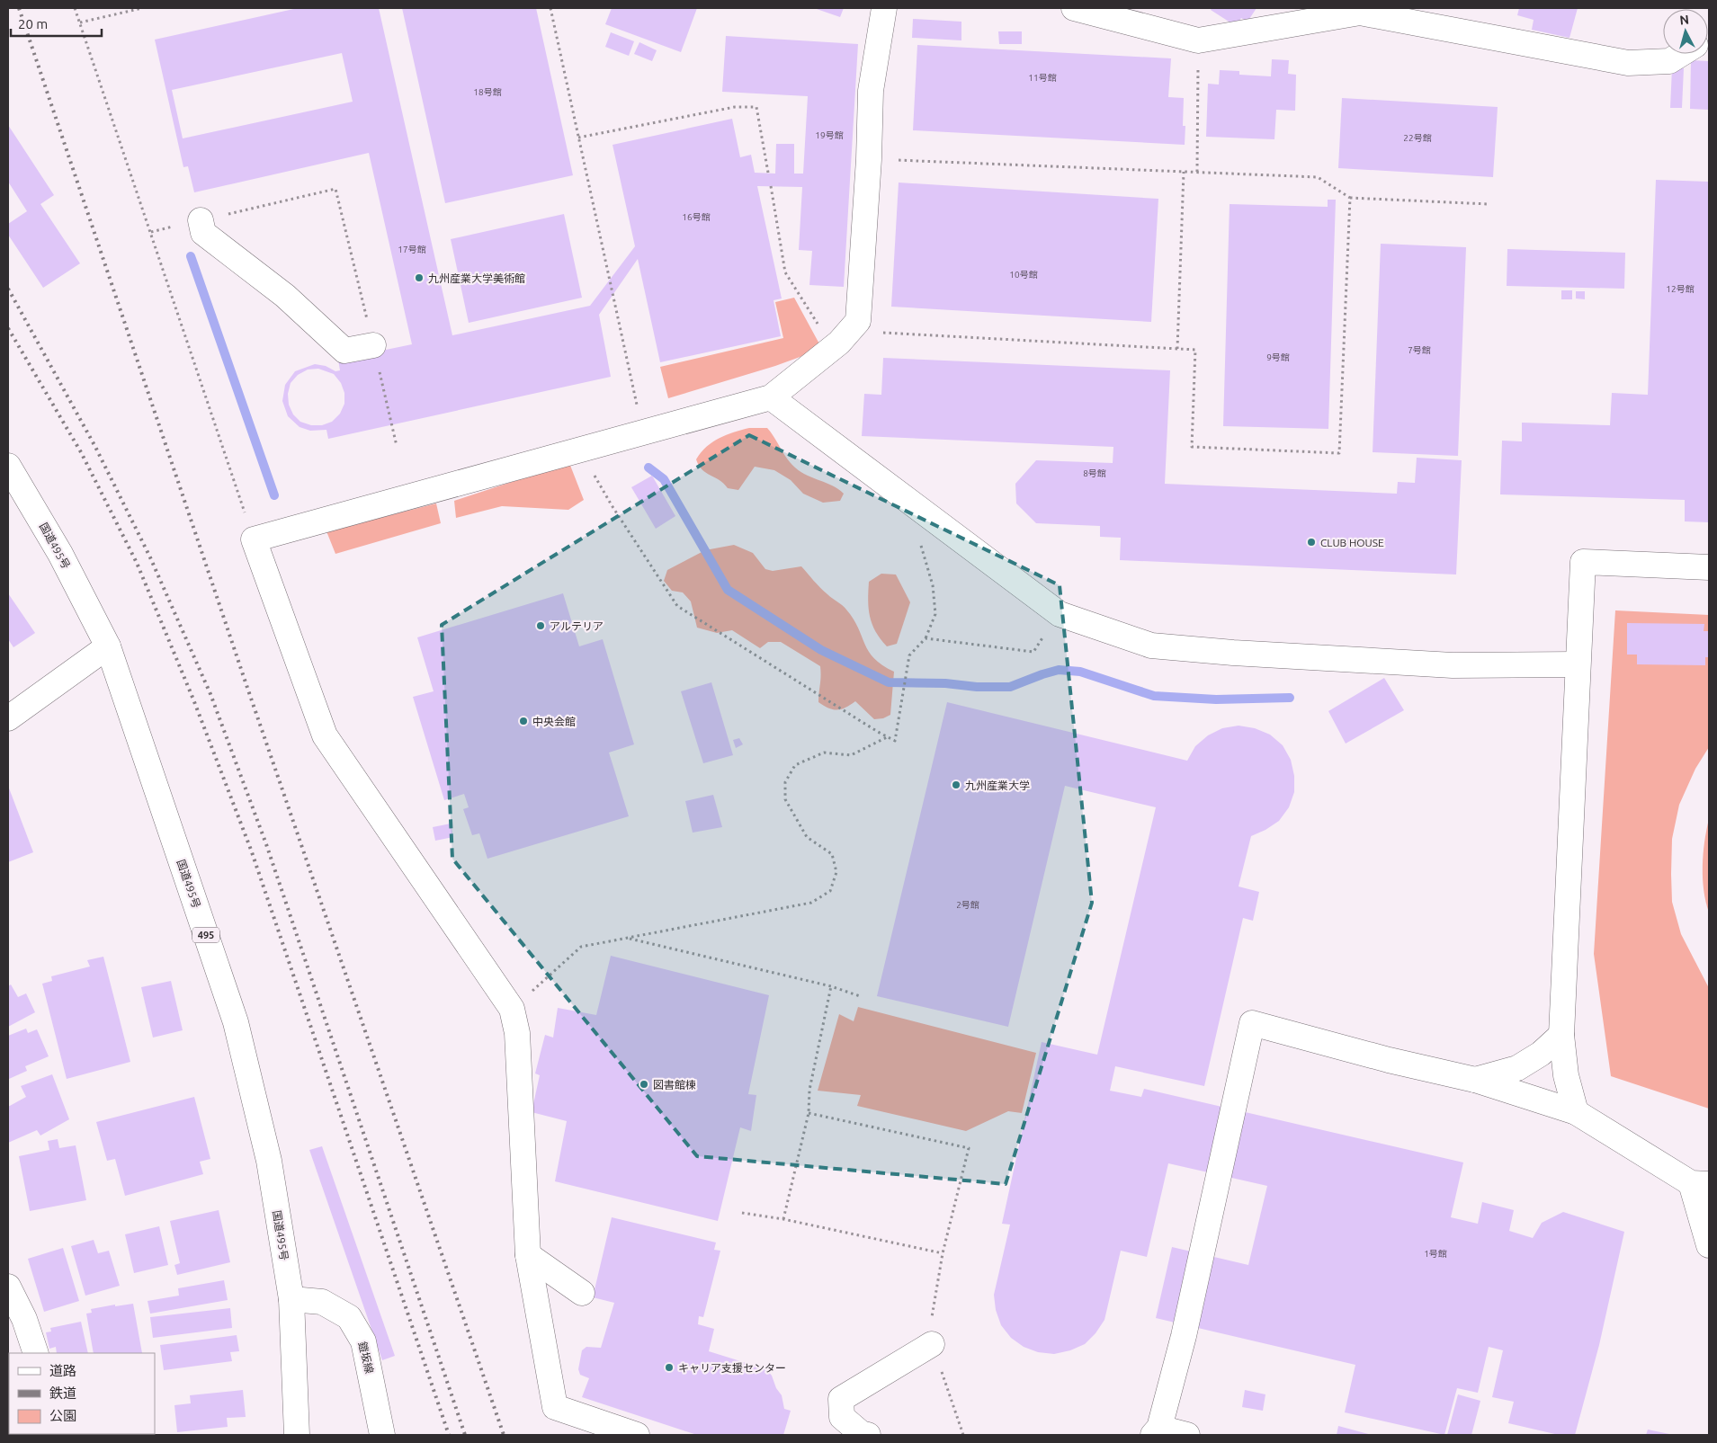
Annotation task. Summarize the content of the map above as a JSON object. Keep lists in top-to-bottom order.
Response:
{
  "streets": {
    "main road": ["国道495号", "495", "鎧坂線"]
  },
  "crossings": [
    ["国道495号", "鎧坂線"]
  ],
  "places": [
    "九州産業大学美術館",
    "CLUB HOUSE",
    "アルテリア",
    "中央会館",
    "九州産業大学",
    "図書館棟",
    "キャリア支援センター"
  ],
  "house_numbers": [
    "11号館",
    "18号館",
    "19号館",
    "22号館",
    "16号館",
    "17号館",
    "10号館",
    "12号館",
    "7号館",
    "9号館",
    "8号館",
    "2号館",
    "1号館"
  ],
  "legend": ["道路", "鉄道", "公園"],
  "scale_bar": "20 m",
  "north": "top"
}
